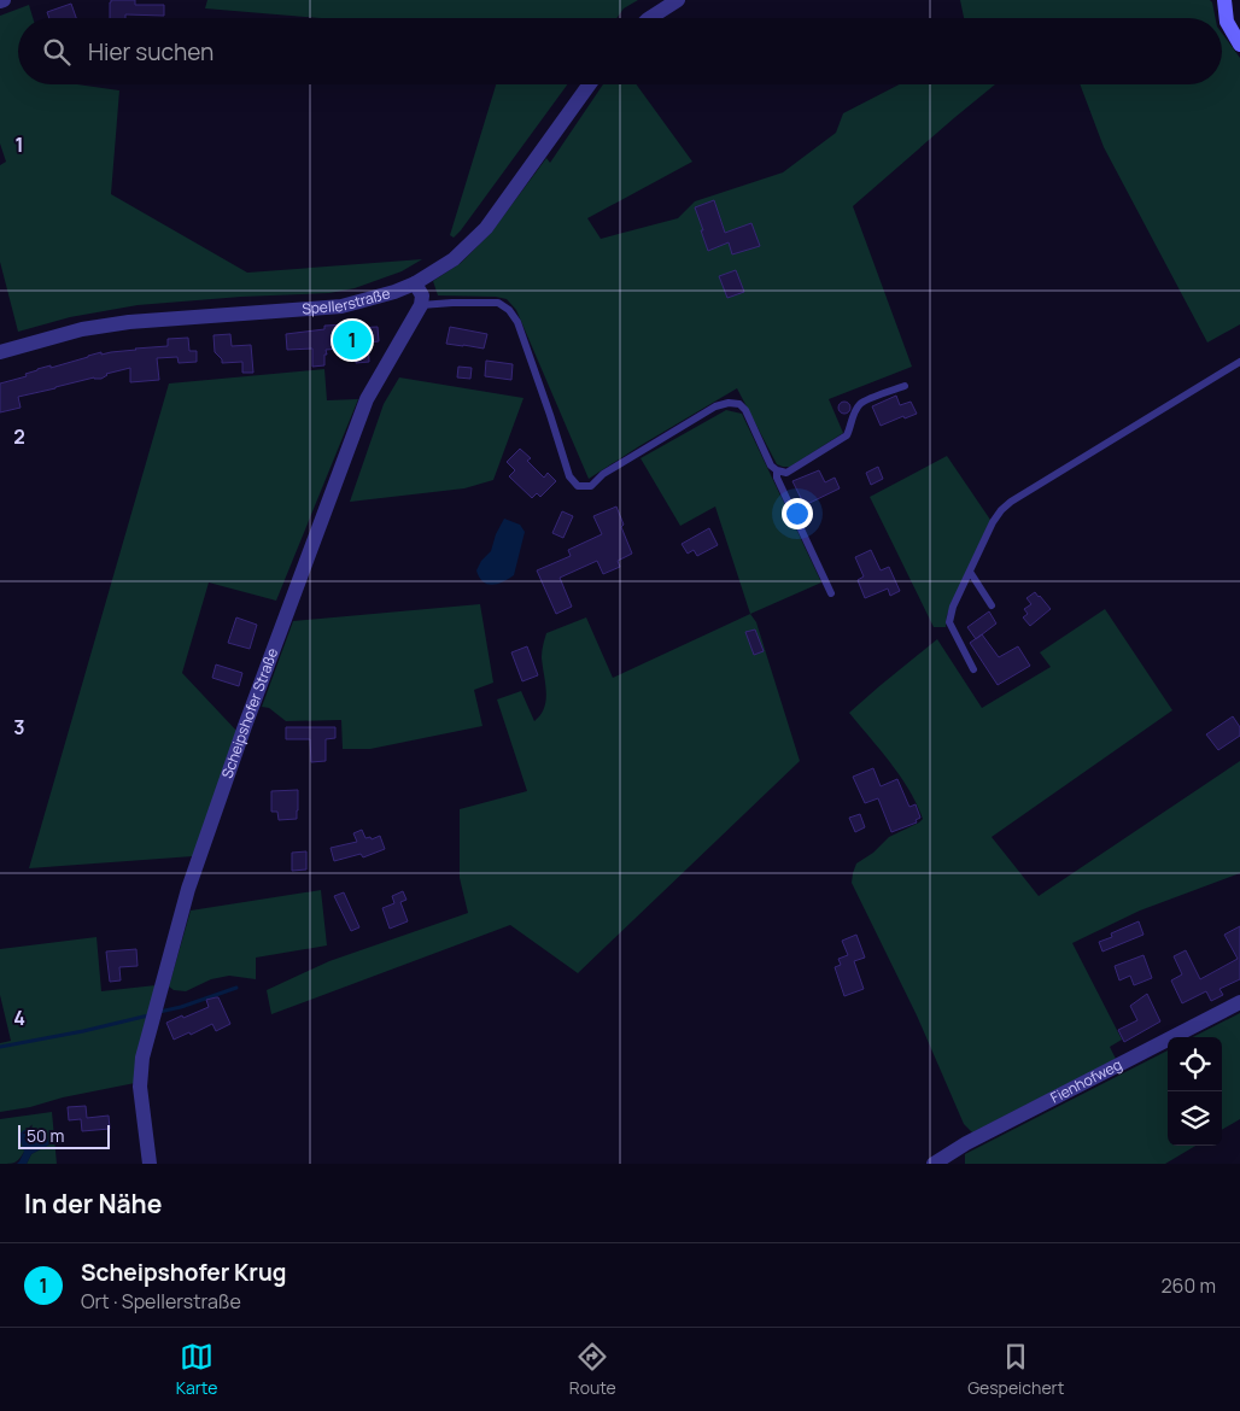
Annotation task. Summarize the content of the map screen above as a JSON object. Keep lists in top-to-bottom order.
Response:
{
  "streets": {
    "street": ["Spellerstraße", "Scheipshofer Straße", "Fienhofweg"]
  },
  "scale_bar": "50 m",
  "page": {
    "search": "Hier suchen",
    "pins": "1",
    "scale": "50 m",
    "heading": "In der Nähe",
    "list": [
      {
        "mark": "1",
        "name": "Scheipshofer Krug",
        "note": "Ort · Spellerstraße",
        "value": "260 m"
      }
    ],
    "nav": ["Karte", "Route", "Gespeichert"]
  },
  "grid": {
    "rows": [
      "1",
      "2",
      "3",
      "4"
    ]
  }
}
